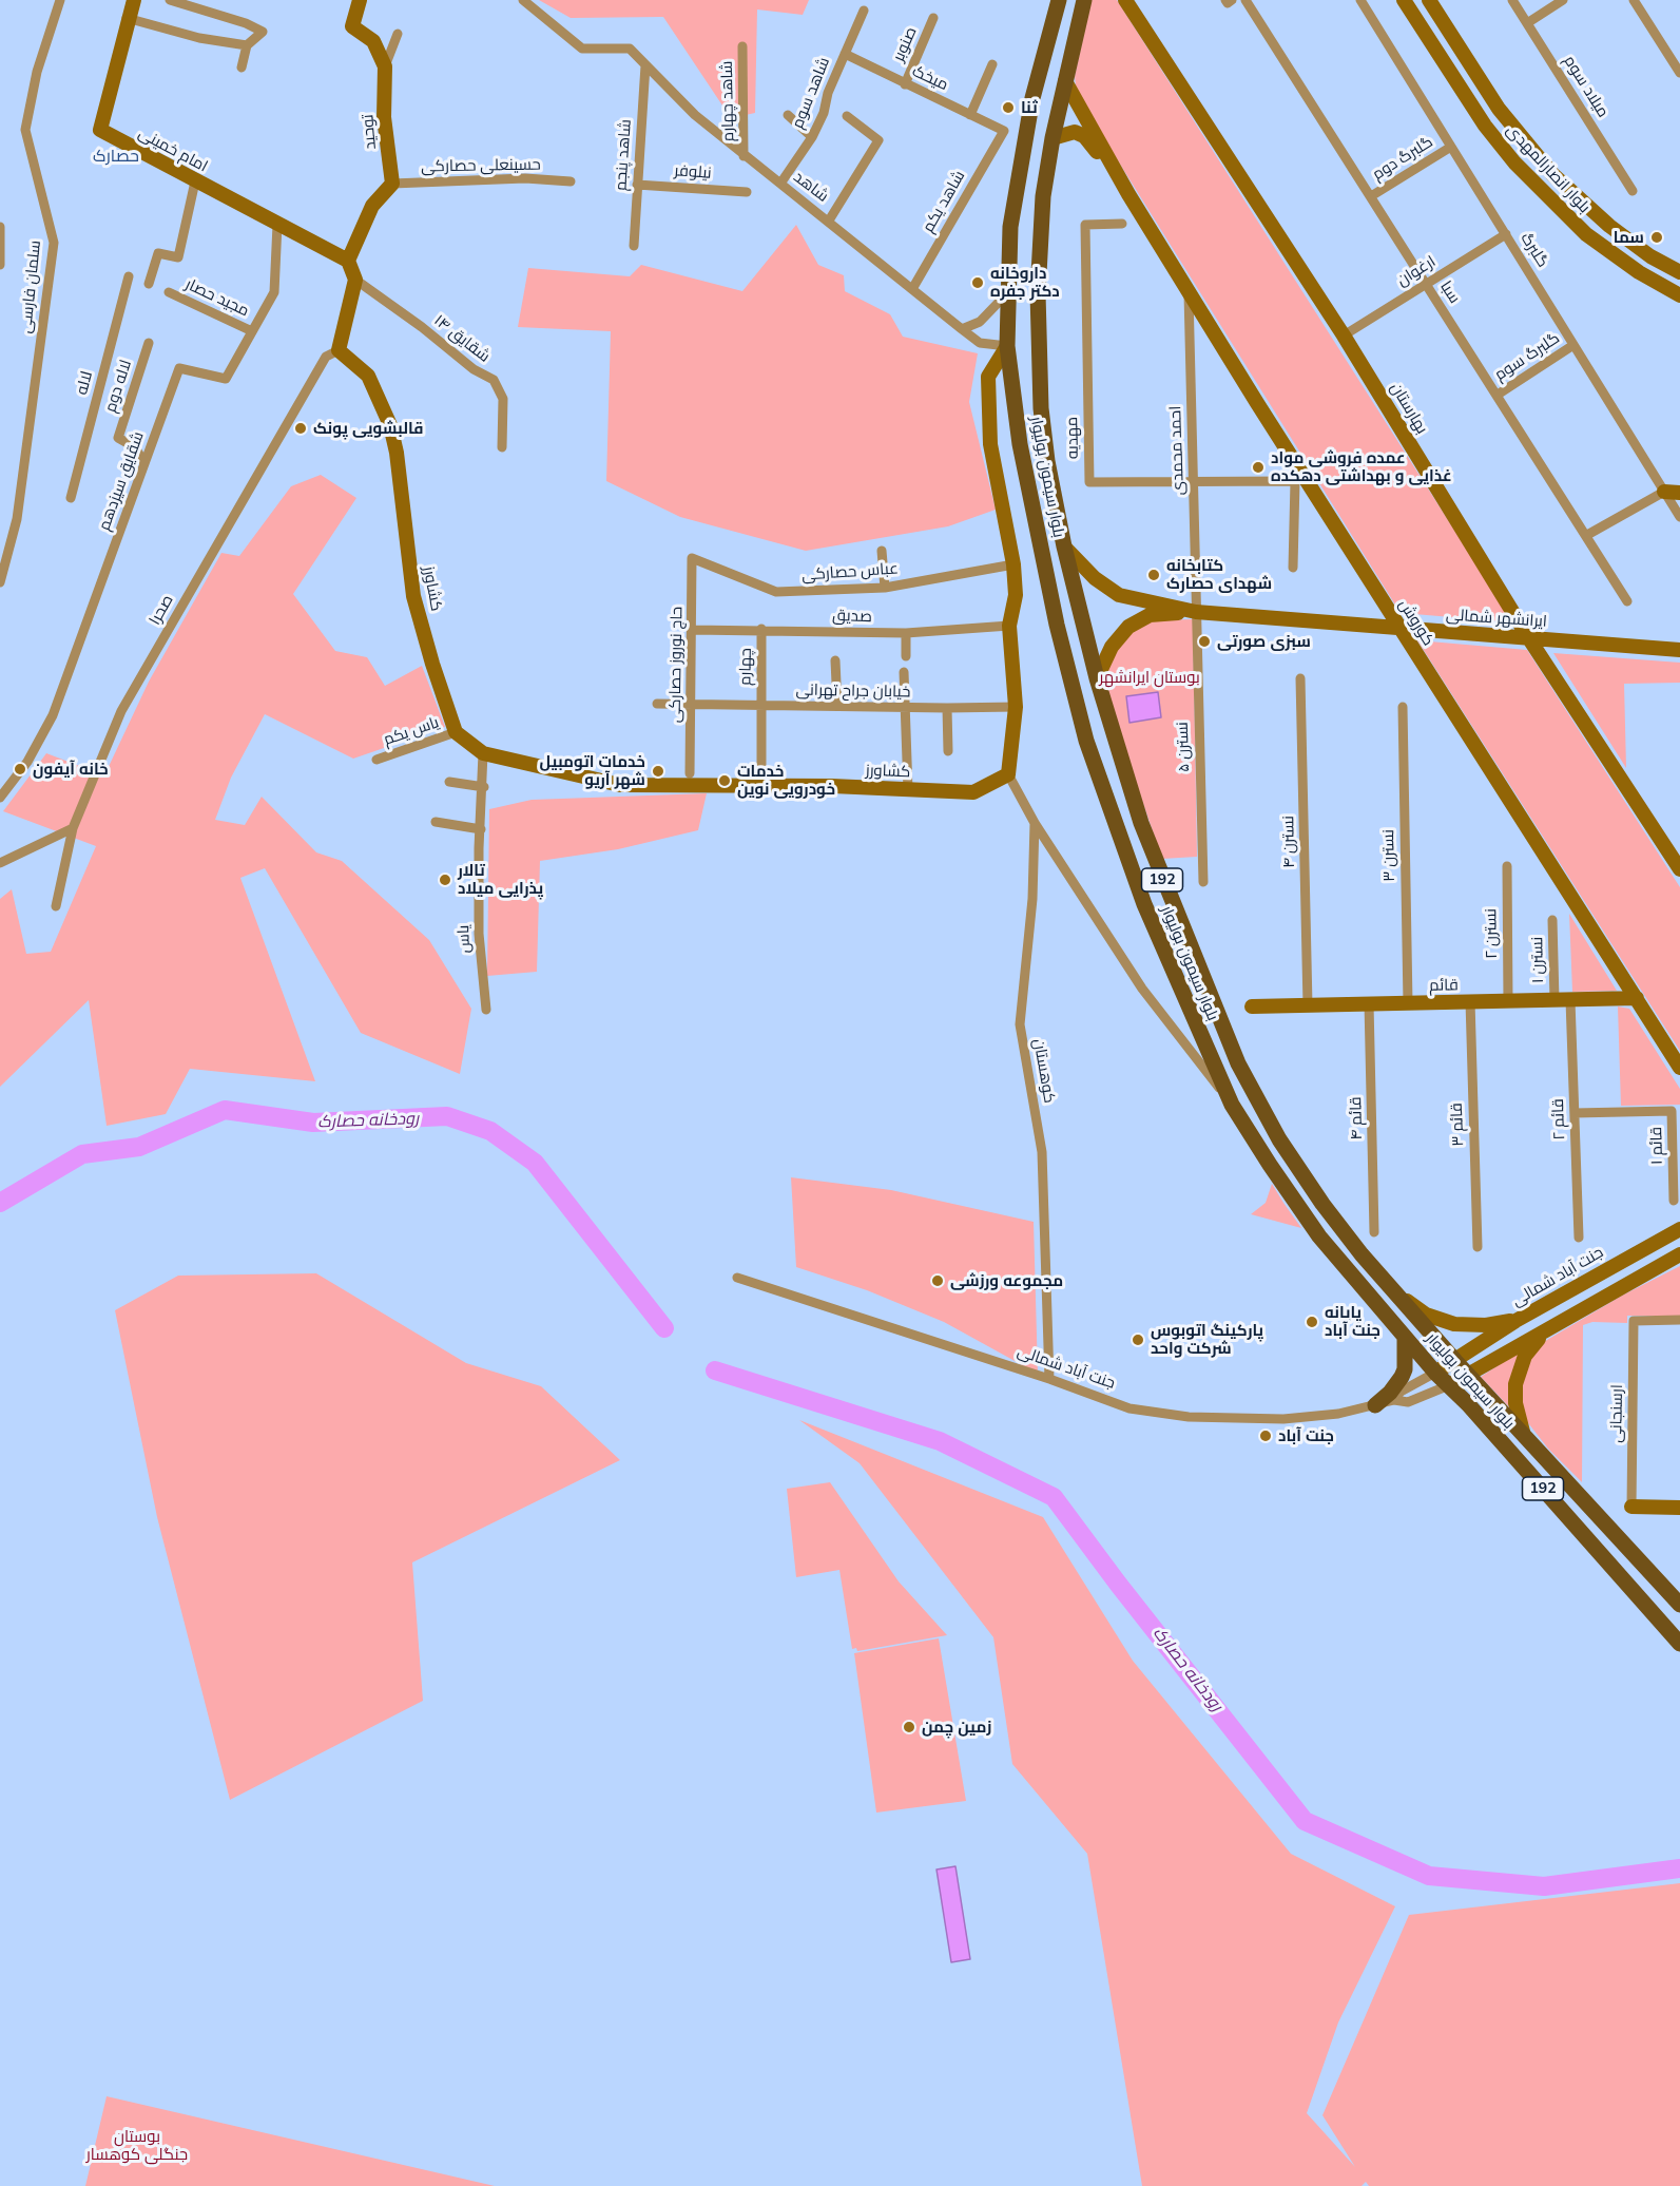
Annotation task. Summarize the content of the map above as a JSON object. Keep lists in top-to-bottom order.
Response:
{
  "streets": {
    "main road": ["بلوار سیمون بولیوار", "192"],
    "street": [
      "صنوبر",
      "میخک",
      "میلاد سوم",
      "شاهد سوم",
      "شاهد چهارم",
      "توحید",
      "امام خمینی",
      "شاهد پنجم",
      "گلبرگ دوم",
      "حسینعلی حصارکی",
      "بلوار انصارالمهدی",
      "نیلوفر",
      "شاهد",
      "شاهد یکم",
      "گلبرگ",
      "ارغوان",
      "سلمان فارسی",
      "سبا",
      "مجید حصار",
      "شقایق ۱۴",
      "گلبرگ سوم",
      "لاله",
      "لاله دوم",
      "بهارستان",
      "مهدیه",
      "احمد محمدی",
      "شقایق سیزدهم",
      "عباس حصارکی",
      "کشاورز",
      "صحرا",
      "صدیق",
      "ایرانشهر شمالی",
      "کوروش",
      "حاج نوروز حصارکی",
      "چهارم",
      "خیابان جراح تهرانی",
      "یاس یکم",
      "نسترن ۵",
      "نسترن ۴",
      "نسترن ۳",
      "نسترن ۲",
      "یاس",
      "نسترن ۱",
      "قائم",
      "کوهستان",
      "قائم ۴",
      "قائم ۲",
      "قائم ۳",
      "قائم ۱",
      "جنت آباد شمالی",
      "ارسنجانی"
    ]
  },
  "crossings": [
    ["صنوبر", "میخک"],
    ["میخک", "شاهد سوم"],
    ["میخک", "شاهد یکم"],
    ["شاهد سوم", "شاهد"],
    ["شاهد چهارم", "شاهد"],
    ["توحید", "حسینعلی حصارکی"],
    ["امام خمینی", "شقایق سیزدهم"],
    ["شاهد پنجم", "نیلوفر"],
    ["شاهد پنجم", "شاهد"],
    ["گلبرگ دوم", "گلبرگ"],
    ["گلبرگ دوم", "سبا"],
    ["شاهد", "شاهد یکم"],
    ["شاهد", "بلوار سیمون بولیوار"],
    ["گلبرگ", "ارغوان"],
    ["گلبرگ", "گلبرگ سوم"],
    ["ارغوان", "سبا"],
    ["ارغوان", "بهارستان"],
    ["سبا", "گلبرگ سوم"],
    ["مجید حصار", "شقایق سیزدهم"],
    ["لاله دوم", "شقایق سیزدهم"],
    ["بهارستان", "ایرانشهر شمالی"],
    ["مهدیه", "احمد محمدی"],
    ["احمد محمدی", "ایرانشهر شمالی"],
    ["احمد محمدی", "کوروش"],
    ["احمد محمدی", "نسترن ۵"],
    ["بلوار سیمون بولیوار", "جنت آباد شمالی"],
    ["عباس حصارکی", "حاج نوروز حصارکی"],
    ["کشاورز", "صحرا"],
    ["کشاورز", "چهارم"],
    ["کشاورز", "یاس یکم"],
    ["کشاورز", "یاس"],
    ["صدیق", "حاج نوروز حصارکی"],
    ["صدیق", "چهارم"],
    ["ایرانشهر شمالی", "کوروش"],
    ["ایرانشهر شمالی", "نسترن ۵"],
    ["کوروش", "قائم"],
    ["حاج نوروز حصارکی", "خیابان جراح تهرانی"],
    ["چهارم", "خیابان جراح تهرانی"],
    ["نسترن ۴", "قائم"],
    ["نسترن ۳", "قائم"],
    ["نسترن ۲", "قائم"],
    ["نسترن ۱", "قائم"],
    ["قائم", "قائم ۴"],
    ["قائم", "قائم ۲"],
    ["قائم", "قائم ۳"],
    ["کوهستان", "جنت آباد شمالی"],
    ["قائم ۲", "قائم ۱"]
  ],
  "districts": ["حصارک"],
  "water": ["رودخانه حصارک"],
  "parks": ["بوستان ایرانشهر", "بوستان جنگلی کوهسار"],
  "places": [
    "ثنا",
    "سما",
    "داروخانه دکتر جفره",
    "قالبشویی پونک",
    "عمده فروشی مواد غذایی و بهداشتی دهکده",
    "کتابخانه شهدای حصارک",
    "سبزی صورتی",
    "خانه آیفون",
    "خدمات اتومبیل شهر آریو",
    "خدمات خودرویی نوین",
    "تالار پذرایی میلاد",
    "مجموعه ورزشی",
    "پایانه جنت آباد",
    "پارکینگ اتوبوس شرکت واحد",
    "جنت آباد",
    "زمین چمن"
  ]
}
